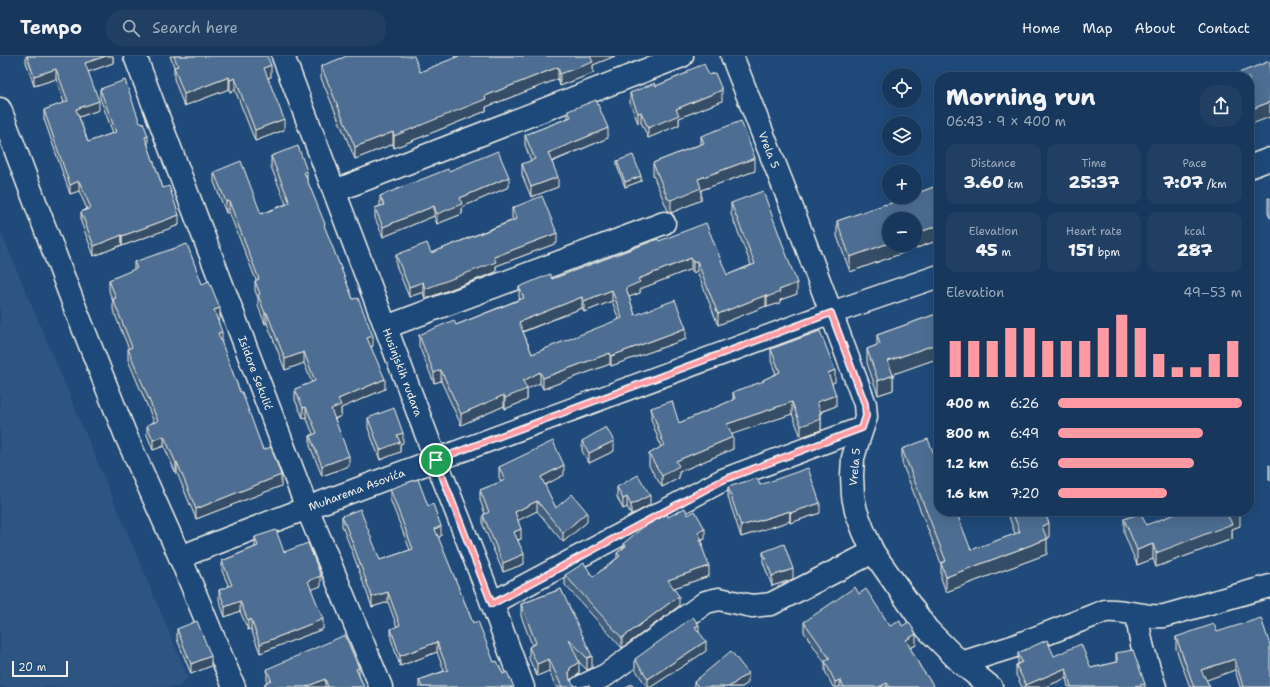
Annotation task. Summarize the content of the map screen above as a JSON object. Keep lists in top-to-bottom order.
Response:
{
  "streets": {
    "street": [
      "Vrela 5",
      "Isidore Sekulić",
      "Husinjskih rudara",
      "Muharema Asovića"
    ]
  },
  "crossings": [
    ["Vrela 5", "Muharema Asovića"],
    ["Isidore Sekulić", "Muharema Asovića"],
    ["Husinjskih rudara", "Muharema Asovića"]
  ],
  "scale_bar": "20 m",
  "page": {
    "header": "Tempo",
    "search": "Search here",
    "nav": [
      "Home",
      "Map",
      "About",
      "Contact"
    ],
    "map_buttons": ["+", "−"],
    "heading": ["Morning run", "06:43 · 9 × 400 m"],
    "stats": [
      ["Distance", "3.60 km"],
      ["Time", "25:37"],
      ["Pace", "7:07 /km"],
      ["Elevation", "45 m"],
      ["Heart rate", "151 bpm"],
      ["kcal", "287"]
    ],
    "chart": ["Elevation", "49–53 m"],
    "list": [
      {
        "name": "400 m",
        "note": "6:26"
      },
      {
        "name": "800 m",
        "note": "6:49"
      },
      {
        "name": "1.2 km",
        "note": "6:56"
      },
      {
        "name": "1.6 km",
        "note": "7:20"
      }
    ],
    "scale": "20 m"
  }
}
